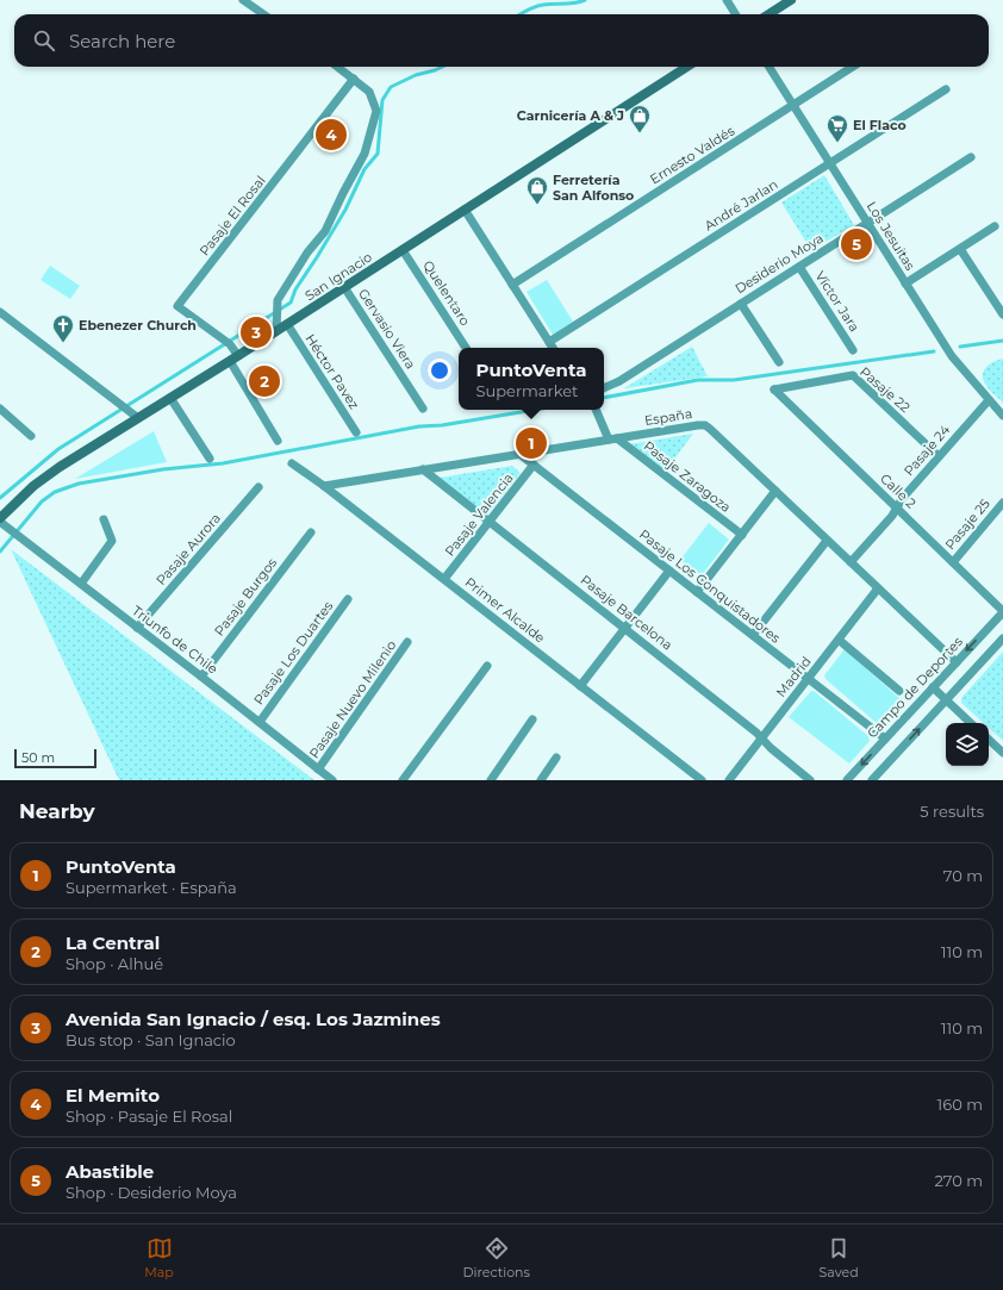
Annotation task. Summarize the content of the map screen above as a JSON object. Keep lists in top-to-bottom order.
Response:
{
  "streets": {
    "main road": ["San Ignacio"],
    "street": [
      "Ernesto Valdés",
      "André Jarlan",
      "Pasaje El Rosal",
      "Los Jesuitas",
      "Desiderio Moya",
      "Quelentaro",
      "Víctor Jara",
      "Gervasio Viera",
      "Héctor Pavez",
      "Pasaje 22",
      "España",
      "Pasaje 24",
      "Pasaje Zaragoza",
      "Calle 2",
      "Pasaje Valencia",
      "Pasaje 25",
      "Pasaje Aurora",
      "Pasaje Los Conquistadores",
      "Pasaje Burgos",
      "Primer Alcalde",
      "Pasaje Barcelona",
      "Triunfo de Chile",
      "Pasaje Los Duartes",
      "Madrid",
      "Campo de Deportes",
      "Pasaje Nuevo Milenio"
    ]
  },
  "crossings": [
    ["Ernesto Valdés", "Los Jesuitas"],
    ["André Jarlan", "Los Jesuitas"],
    ["Pasaje El Rosal", "San Ignacio"],
    ["Los Jesuitas", "Desiderio Moya"],
    ["Los Jesuitas", "Pasaje 24"],
    ["Desiderio Moya", "Víctor Jara"],
    ["San Ignacio", "Quelentaro"],
    ["San Ignacio", "Gervasio Viera"],
    ["San Ignacio", "Héctor Pavez"],
    ["San Ignacio", "Triunfo de Chile"],
    ["Pasaje 22", "Pasaje 24"],
    ["Pasaje 22", "Calle 2"],
    ["España", "Pasaje 24"],
    ["España", "Pasaje Zaragoza"],
    ["España", "Pasaje Los Conquistadores"],
    ["España", "Primer Alcalde"],
    ["España", "Pasaje Barcelona"],
    ["España", "Madrid"],
    ["España", "Campo de Deportes"],
    ["Pasaje 24", "Calle 2"],
    ["Calle 2", "Pasaje 25"],
    ["Calle 2", "Campo de Deportes"],
    ["Pasaje Valencia", "Pasaje Los Conquistadores"],
    ["Pasaje Valencia", "Primer Alcalde"],
    ["Pasaje Valencia", "Pasaje Barcelona"],
    ["Pasaje Aurora", "Triunfo de Chile"],
    ["Pasaje Los Conquistadores", "Madrid"],
    ["Pasaje Los Conquistadores", "Campo de Deportes"],
    ["Pasaje Burgos", "Triunfo de Chile"],
    ["Pasaje Barcelona", "Madrid"],
    ["Triunfo de Chile", "Pasaje Los Duartes"],
    ["Triunfo de Chile", "Pasaje Nuevo Milenio"]
  ],
  "places": {
    "shop": ["Carnicería A & J", "Ferretería San Alfonso"],
    "supermarket": ["El Flaco"],
    "church": ["Ebenezer Church"]
  },
  "scale_bar": "50 m",
  "page": {
    "search": "Search here",
    "pins": [
      "4",
      "5",
      "3",
      "2",
      "1"
    ],
    "popup": ["PuntoVenta", "Supermarket"],
    "scale": "50 m",
    "heading": ["Nearby", "5 results"],
    "list": [
      {
        "mark": "1",
        "name": "PuntoVenta",
        "note": "Supermarket · España",
        "value": "70 m"
      },
      {
        "mark": "2",
        "name": "La Central",
        "note": "Shop · Alhué",
        "value": "110 m"
      },
      {
        "mark": "3",
        "name": "Avenida San Ignacio / esq. Los Jazmines",
        "note": "Bus stop · San Ignacio",
        "value": "110 m"
      },
      {
        "mark": "4",
        "name": "El Memito",
        "note": "Shop · Pasaje El Rosal",
        "value": "160 m"
      },
      {
        "mark": "5",
        "name": "Abastible",
        "note": "Shop · Desiderio Moya",
        "value": "270 m"
      }
    ],
    "nav": ["Map", "Directions", "Saved"]
  }
}
